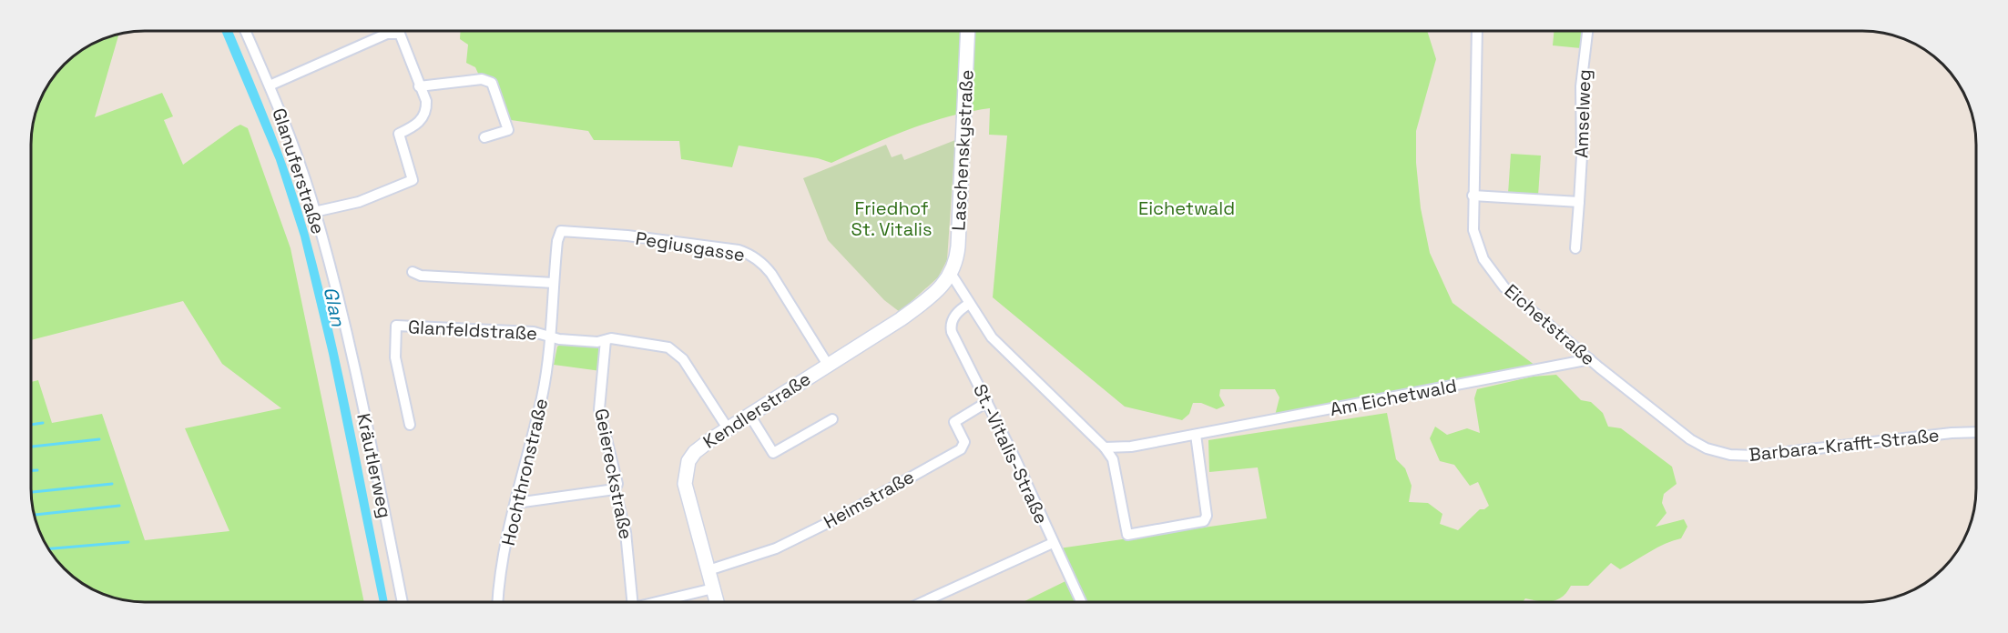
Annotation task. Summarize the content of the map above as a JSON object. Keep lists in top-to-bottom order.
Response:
{
  "streets": {
    "street": [
      "Amselweg",
      "Laschenskystraße",
      "Glanuferstraße",
      "Pegiusgasse",
      "Eichetstraße",
      "Glanfeldstraße",
      "Am Eichetwald",
      "Kendlerstraße",
      "Barbara-Krafft-Straße",
      "St.-Vitalis-Straße",
      "Kräutlerweg",
      "Hochthronstraße",
      "Geiereckstraße",
      "Heimstraße"
    ]
  },
  "crossings": [
    ["Laschenskystraße", "Kendlerstraße"],
    ["Glanuferstraße", "Kräutlerweg"],
    ["Pegiusgasse", "Glanfeldstraße"],
    ["Pegiusgasse", "Kendlerstraße"],
    ["Eichetstraße", "Am Eichetwald"],
    ["Eichetstraße", "Barbara-Krafft-Straße"],
    ["Glanfeldstraße", "Kendlerstraße"],
    ["Glanfeldstraße", "Hochthronstraße"],
    ["Glanfeldstraße", "Geiereckstraße"],
    ["Kendlerstraße", "Heimstraße"],
    ["St.-Vitalis-Straße", "Heimstraße"]
  ],
  "water": ["Glan"],
  "parks": ["Friedhof St. Vitalis", "Eichetwald"]
}
